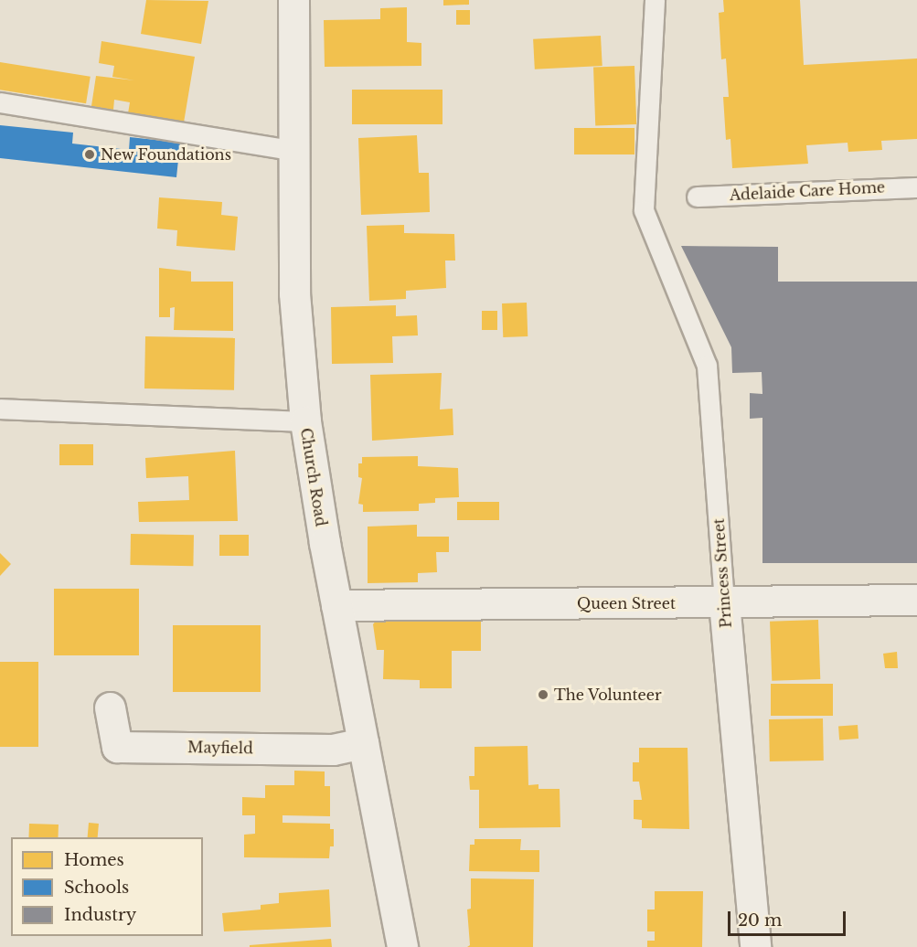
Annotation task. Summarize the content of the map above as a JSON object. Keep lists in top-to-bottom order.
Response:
{
  "streets": {
    "street": [
      "Church Road",
      "Princess Street",
      "Queen Street",
      "Mayfield"
    ],
    "lane": ["Adelaide Care Home"]
  },
  "crossings": [
    ["Church Road", "Queen Street"],
    ["Church Road", "Mayfield"],
    ["Princess Street", "Queen Street"]
  ],
  "places": ["New Foundations", "The Volunteer"],
  "legend": ["Homes", "Schools", "Industry"],
  "scale_bar": "20 m"
}
